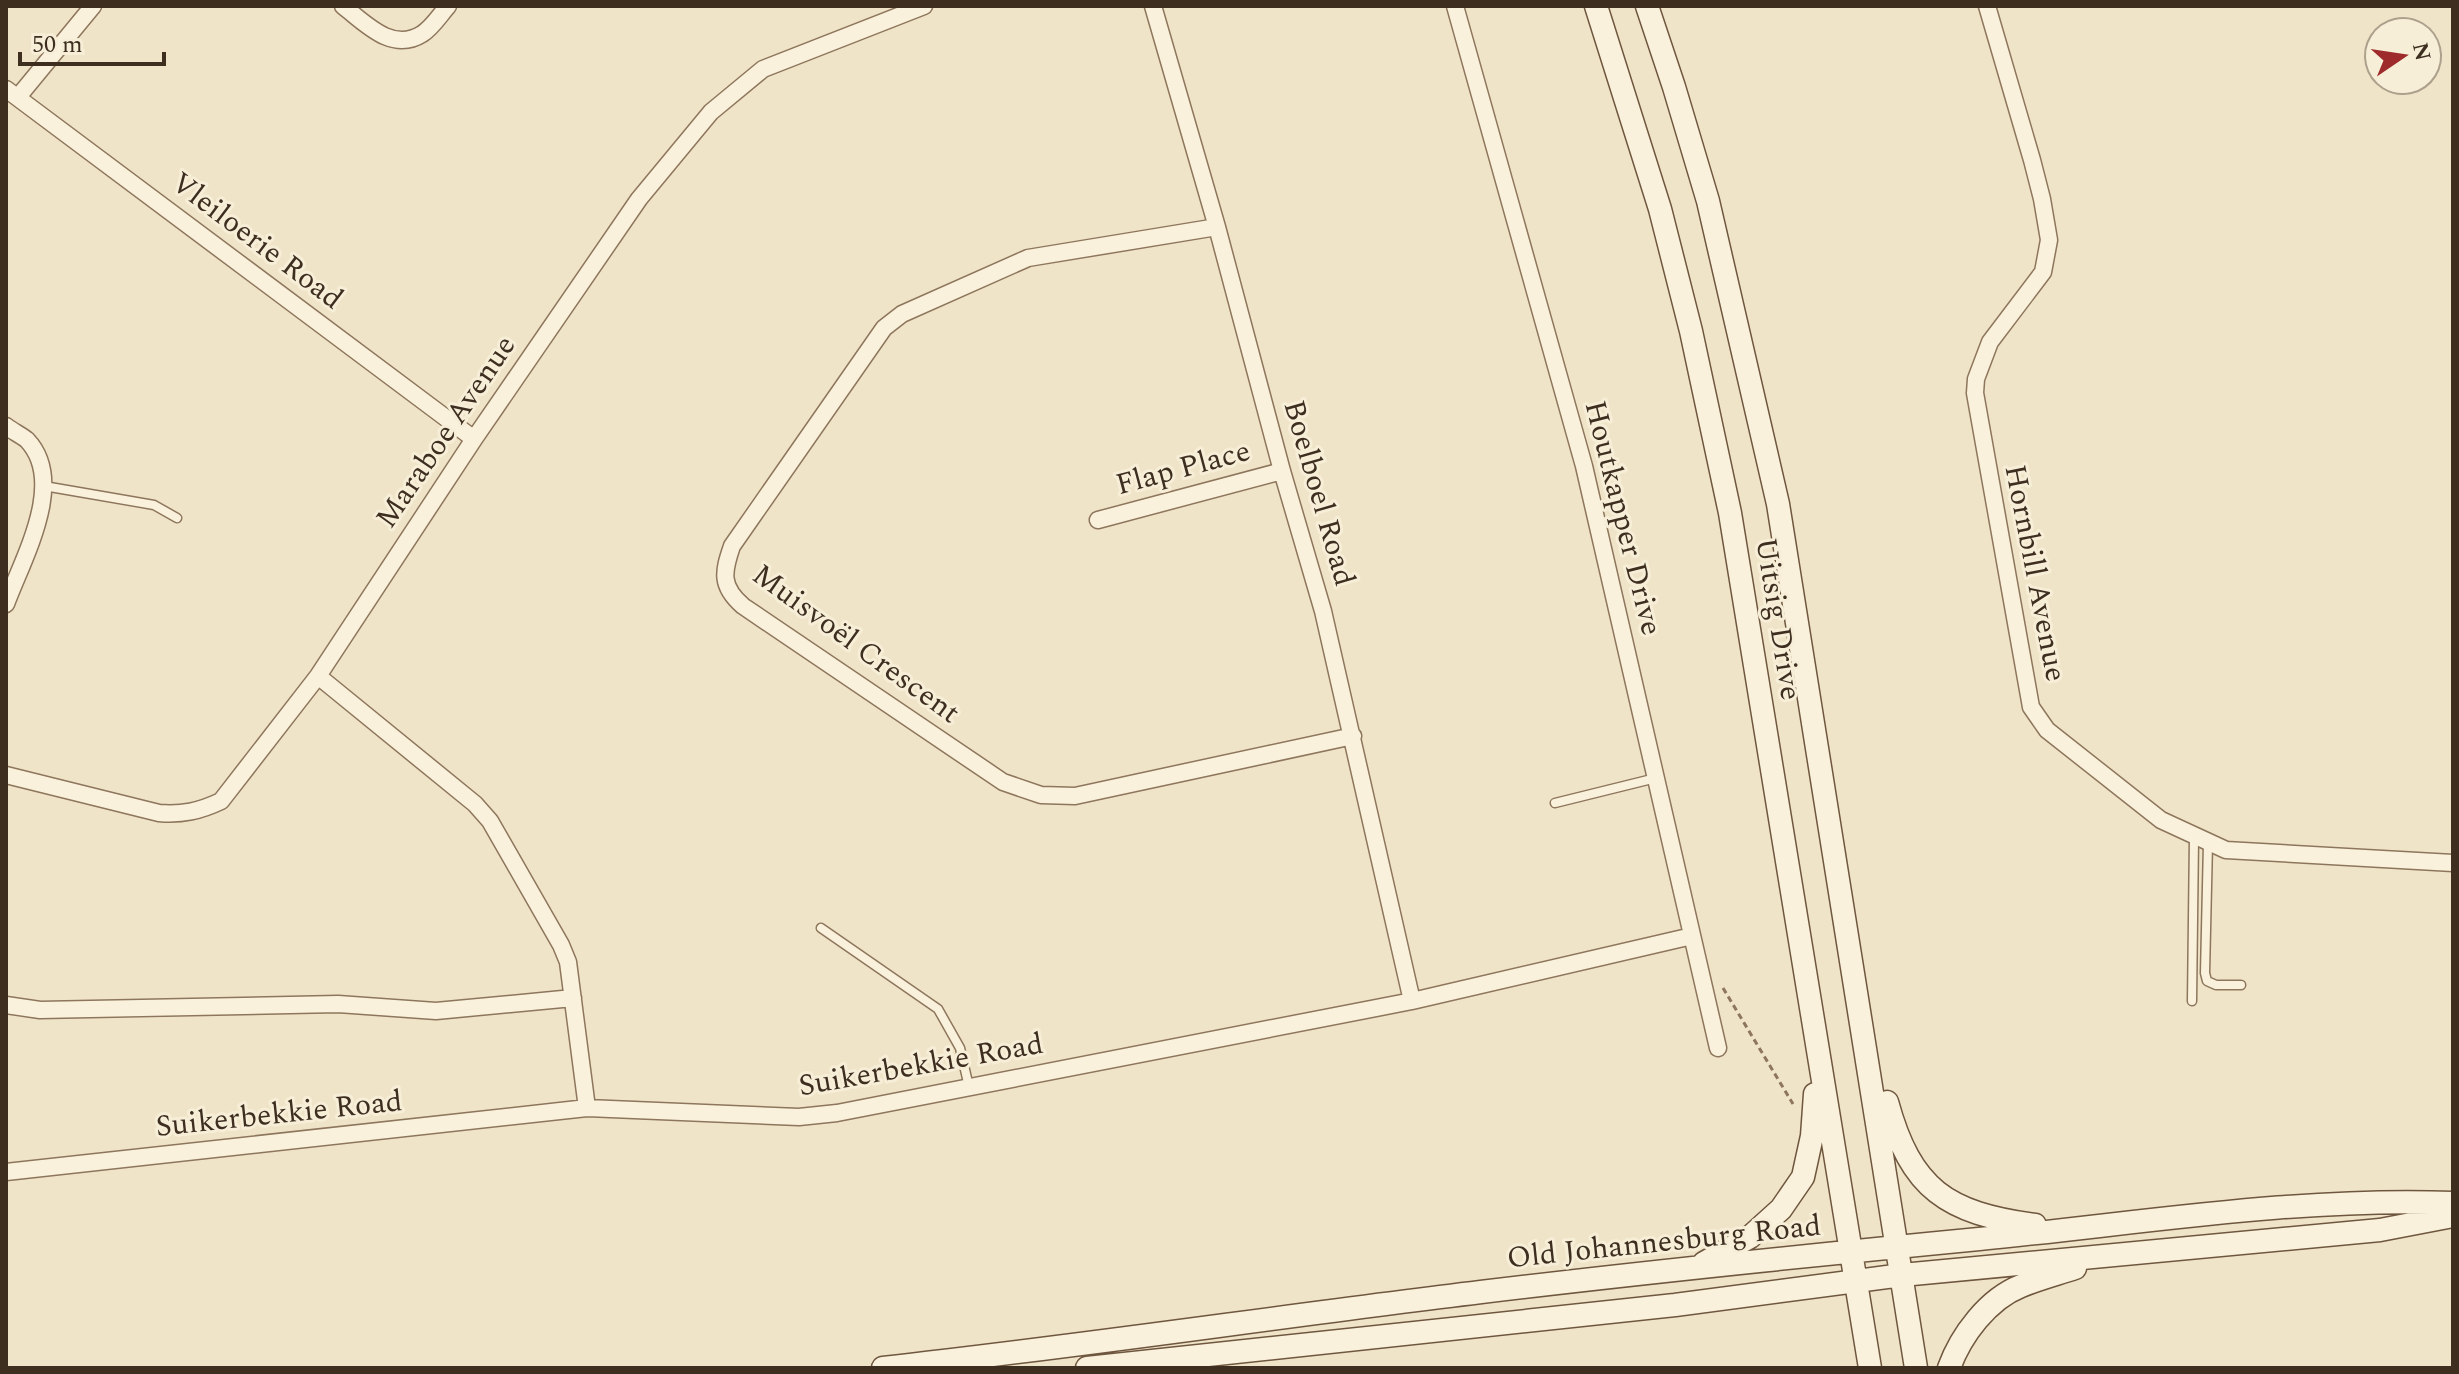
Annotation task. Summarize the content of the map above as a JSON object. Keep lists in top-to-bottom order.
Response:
{
  "streets": {
    "main road": ["Uitsig Drive", "Old Johannesburg Road"],
    "street": [
      "Vleiloerie Road",
      "Maraboe Avenue",
      "Flap Place",
      "Boelboel Road",
      "Houtkapper Drive",
      "Hornbill Avenue",
      "Muisvoël Crescent",
      "Suikerbekkie Road"
    ]
  },
  "crossings": [
    ["Vleiloerie Road", "Maraboe Avenue"],
    ["Flap Place", "Boelboel Road"],
    ["Boelboel Road", "Muisvoël Crescent"],
    ["Boelboel Road", "Suikerbekkie Road"],
    ["Houtkapper Drive", "Suikerbekkie Road"],
    ["Uitsig Drive", "Old Johannesburg Road"]
  ],
  "scale_bar": "50 m",
  "north": "right"
}
